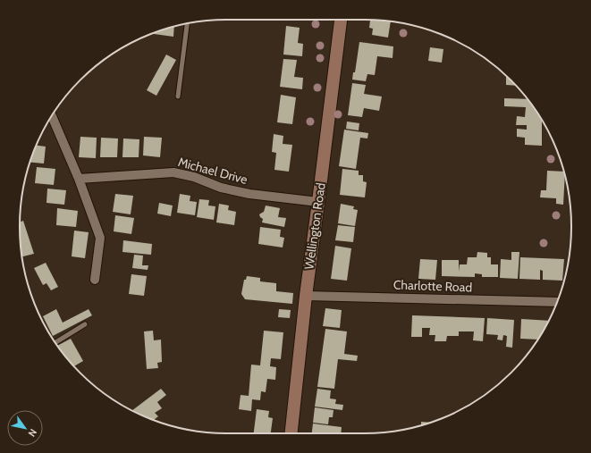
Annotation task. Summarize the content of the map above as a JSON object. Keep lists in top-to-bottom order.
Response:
{
  "streets": {
    "street": ["Michael Drive", "Wellington Road", "Charlotte Road"]
  },
  "crossings": [
    ["Michael Drive", "Wellington Road"],
    ["Wellington Road", "Charlotte Road"]
  ],
  "north": "bottom right"
}
